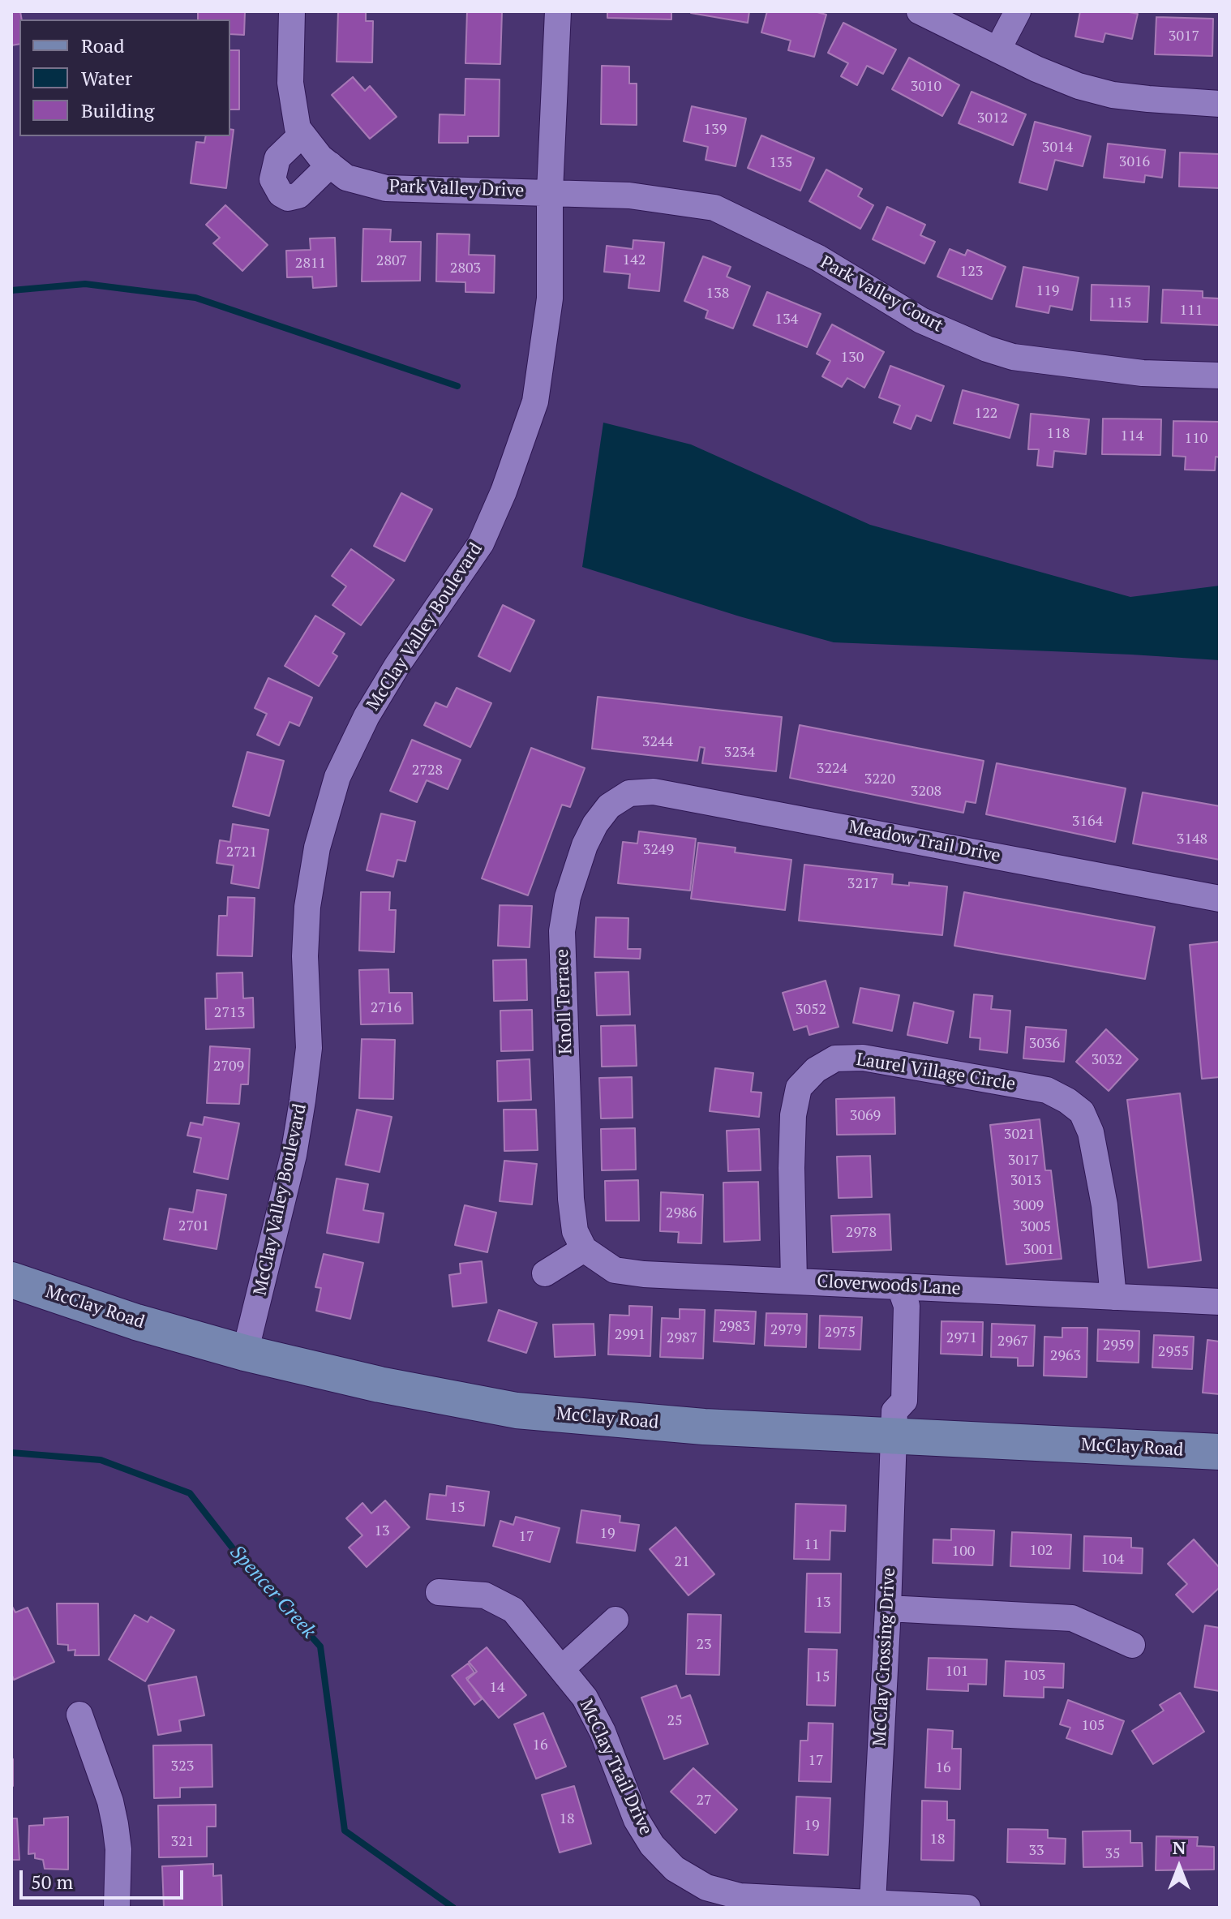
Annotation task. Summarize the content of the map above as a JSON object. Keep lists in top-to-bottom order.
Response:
{
  "streets": {
    "main road": ["McClay Road"],
    "street": [
      "Park Valley Drive",
      "Park Valley Court",
      "McClay Valley Boulevard",
      "Meadow Trail Drive",
      "Knoll Terrace",
      "Laurel Village Circle",
      "Cloverwoods Lane",
      "McClay Crossing Drive",
      "McClay Trail Drive"
    ]
  },
  "crossings": [
    ["Park Valley Drive", "Park Valley Court"],
    ["Park Valley Drive", "McClay Valley Boulevard"],
    ["Park Valley Court", "McClay Valley Boulevard"],
    ["McClay Valley Boulevard", "McClay Road"],
    ["Meadow Trail Drive", "Knoll Terrace"],
    ["Knoll Terrace", "Cloverwoods Lane"],
    ["Laurel Village Circle", "Cloverwoods Lane"],
    ["Cloverwoods Lane", "McClay Crossing Drive"],
    ["McClay Road", "McClay Crossing Drive"],
    ["McClay Crossing Drive", "McClay Trail Drive"]
  ],
  "water": ["Spencer Creek"],
  "house_numbers": [
    "3017",
    "3010",
    "3012",
    "139",
    "3014",
    "3016",
    "135",
    "142",
    "2807",
    "2811",
    "2803",
    "123",
    "119",
    "138",
    "115",
    "111",
    "134",
    "130",
    "122",
    "118",
    "114",
    "110",
    "3244",
    "3234",
    "3224",
    "2728",
    "3220",
    "3208",
    "3164",
    "3148",
    "3249",
    "2721",
    "3217",
    "2716",
    "3052",
    "2713",
    "3036",
    "3032",
    "2709",
    "3069",
    "3021",
    "3017",
    "3013",
    "3009",
    "2986",
    "2701",
    "3005",
    "2978",
    "3001",
    "2983",
    "2979",
    "2975",
    "2991",
    "2987",
    "2971",
    "2967",
    "2959",
    "2955",
    "2963",
    "15",
    "13",
    "19",
    "17",
    "11",
    "102",
    "100",
    "104",
    "21",
    "13",
    "23",
    "101",
    "103",
    "15",
    "14",
    "25",
    "105",
    "16",
    "17",
    "323",
    "16",
    "27",
    "18",
    "19",
    "18",
    "321",
    "33",
    "35"
  ],
  "legend": ["Road", "Water", "Building"],
  "scale_bar": "50 m",
  "north": "top"
}
